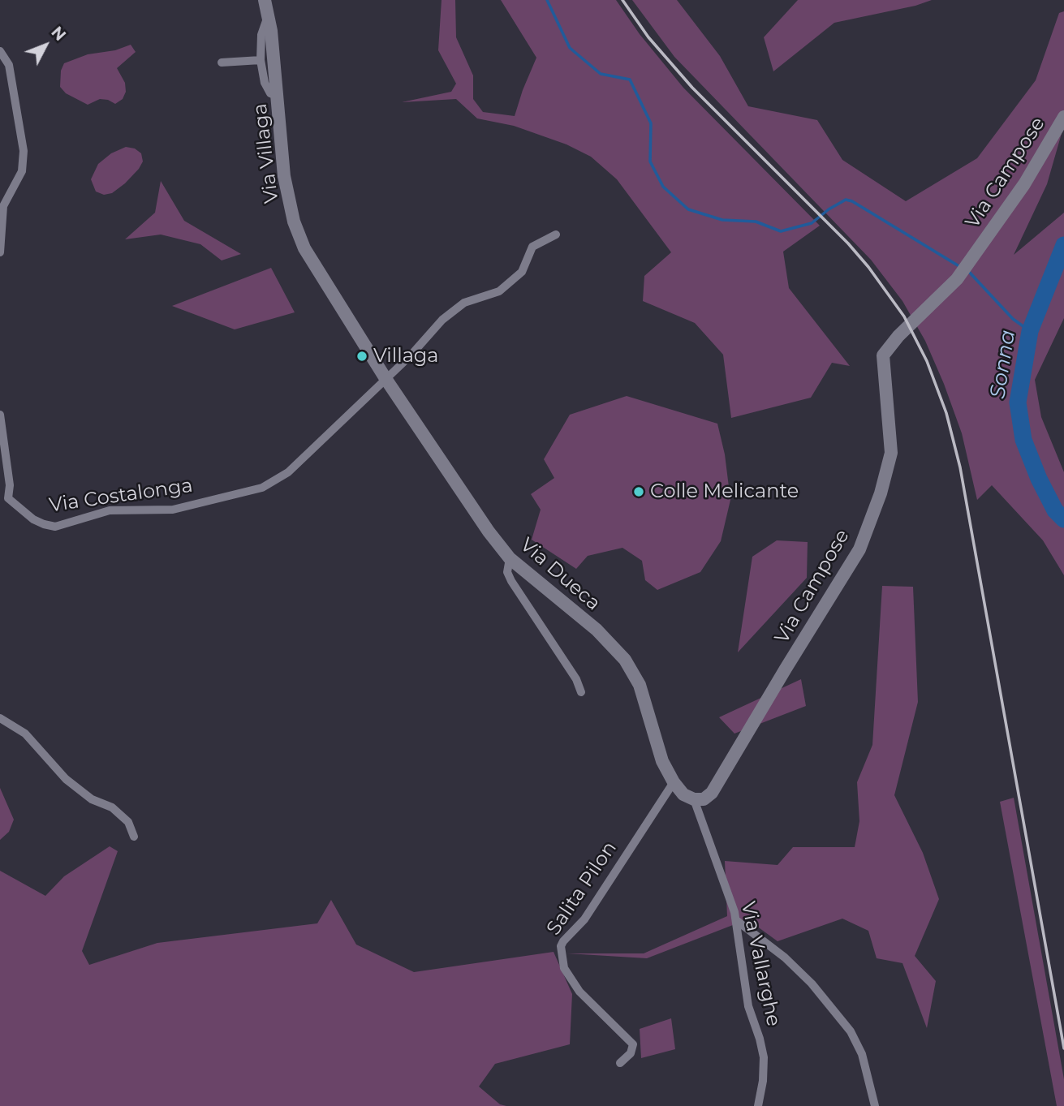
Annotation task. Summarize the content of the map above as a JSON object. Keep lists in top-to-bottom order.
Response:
{
  "streets": {
    "street": [
      "Via Villaga",
      "Via Campose",
      "Via Costalonga",
      "Via Dueca",
      "Salita Pilon",
      "Via Vallarghe"
    ]
  },
  "crossings": [
    ["Via Villaga", "Via Costalonga"],
    ["Via Villaga", "Via Dueca"],
    ["Via Campose", "Via Dueca"],
    ["Via Campose", "Via Vallarghe"],
    ["Via Costalonga", "Via Dueca"],
    ["Via Dueca", "Salita Pilon"],
    ["Via Dueca", "Via Vallarghe"]
  ],
  "water": ["Sonna"],
  "places": ["Villaga", "Colle Melicante"],
  "north": "top right"
}
